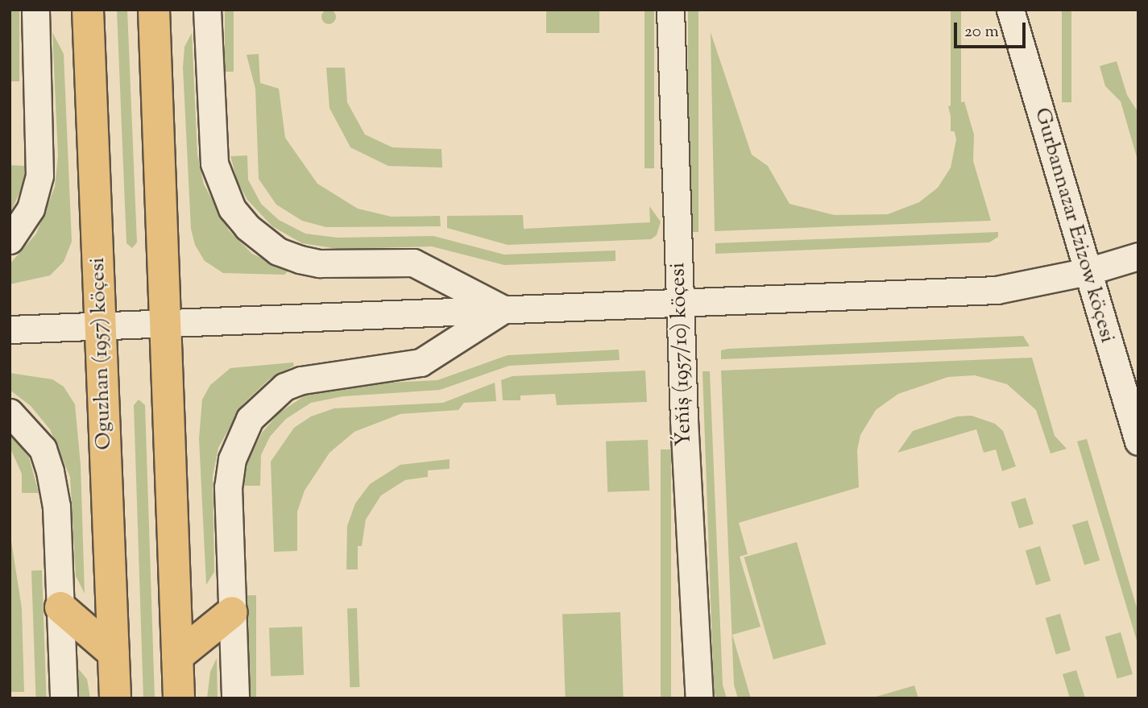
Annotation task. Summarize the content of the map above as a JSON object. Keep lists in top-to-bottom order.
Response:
{
  "streets": {
    "main road": ["Oguzhan (1957) köçesi"],
    "street": ["Gurbannazar Ezizow köçesi", "Ýeňiş (1957/10) köçesi"]
  },
  "scale_bar": "20 m"
}
